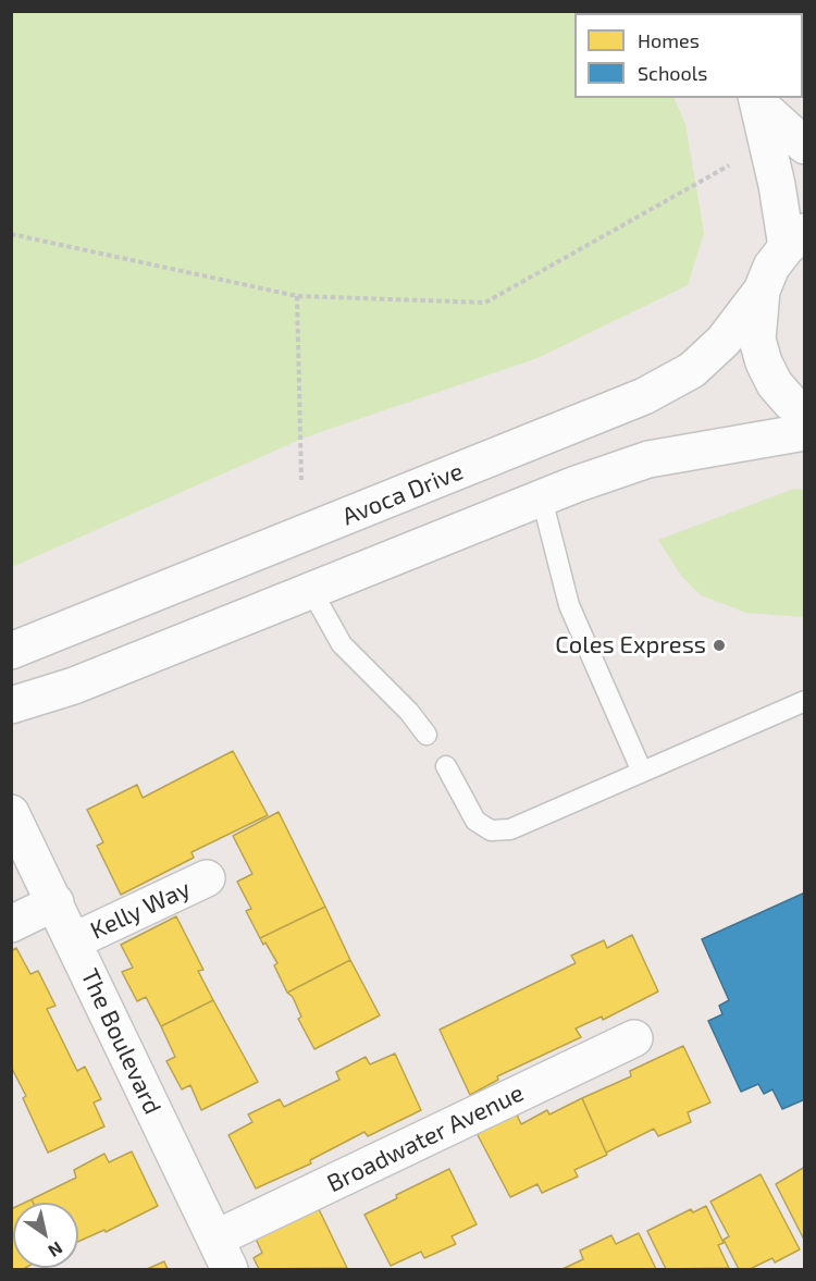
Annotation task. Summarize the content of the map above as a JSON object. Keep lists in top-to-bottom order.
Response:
{
  "streets": {
    "main road": [
      "Avoca Drive",
      "Kelly Way",
      "The Boulevard",
      "Broadwater Avenue"
    ]
  },
  "crossings": [
    ["Kelly Way", "The Boulevard"],
    ["The Boulevard", "Broadwater Avenue"]
  ],
  "places": ["Coles Express"],
  "legend": ["Homes", "Schools"],
  "north": "bottom right"
}
